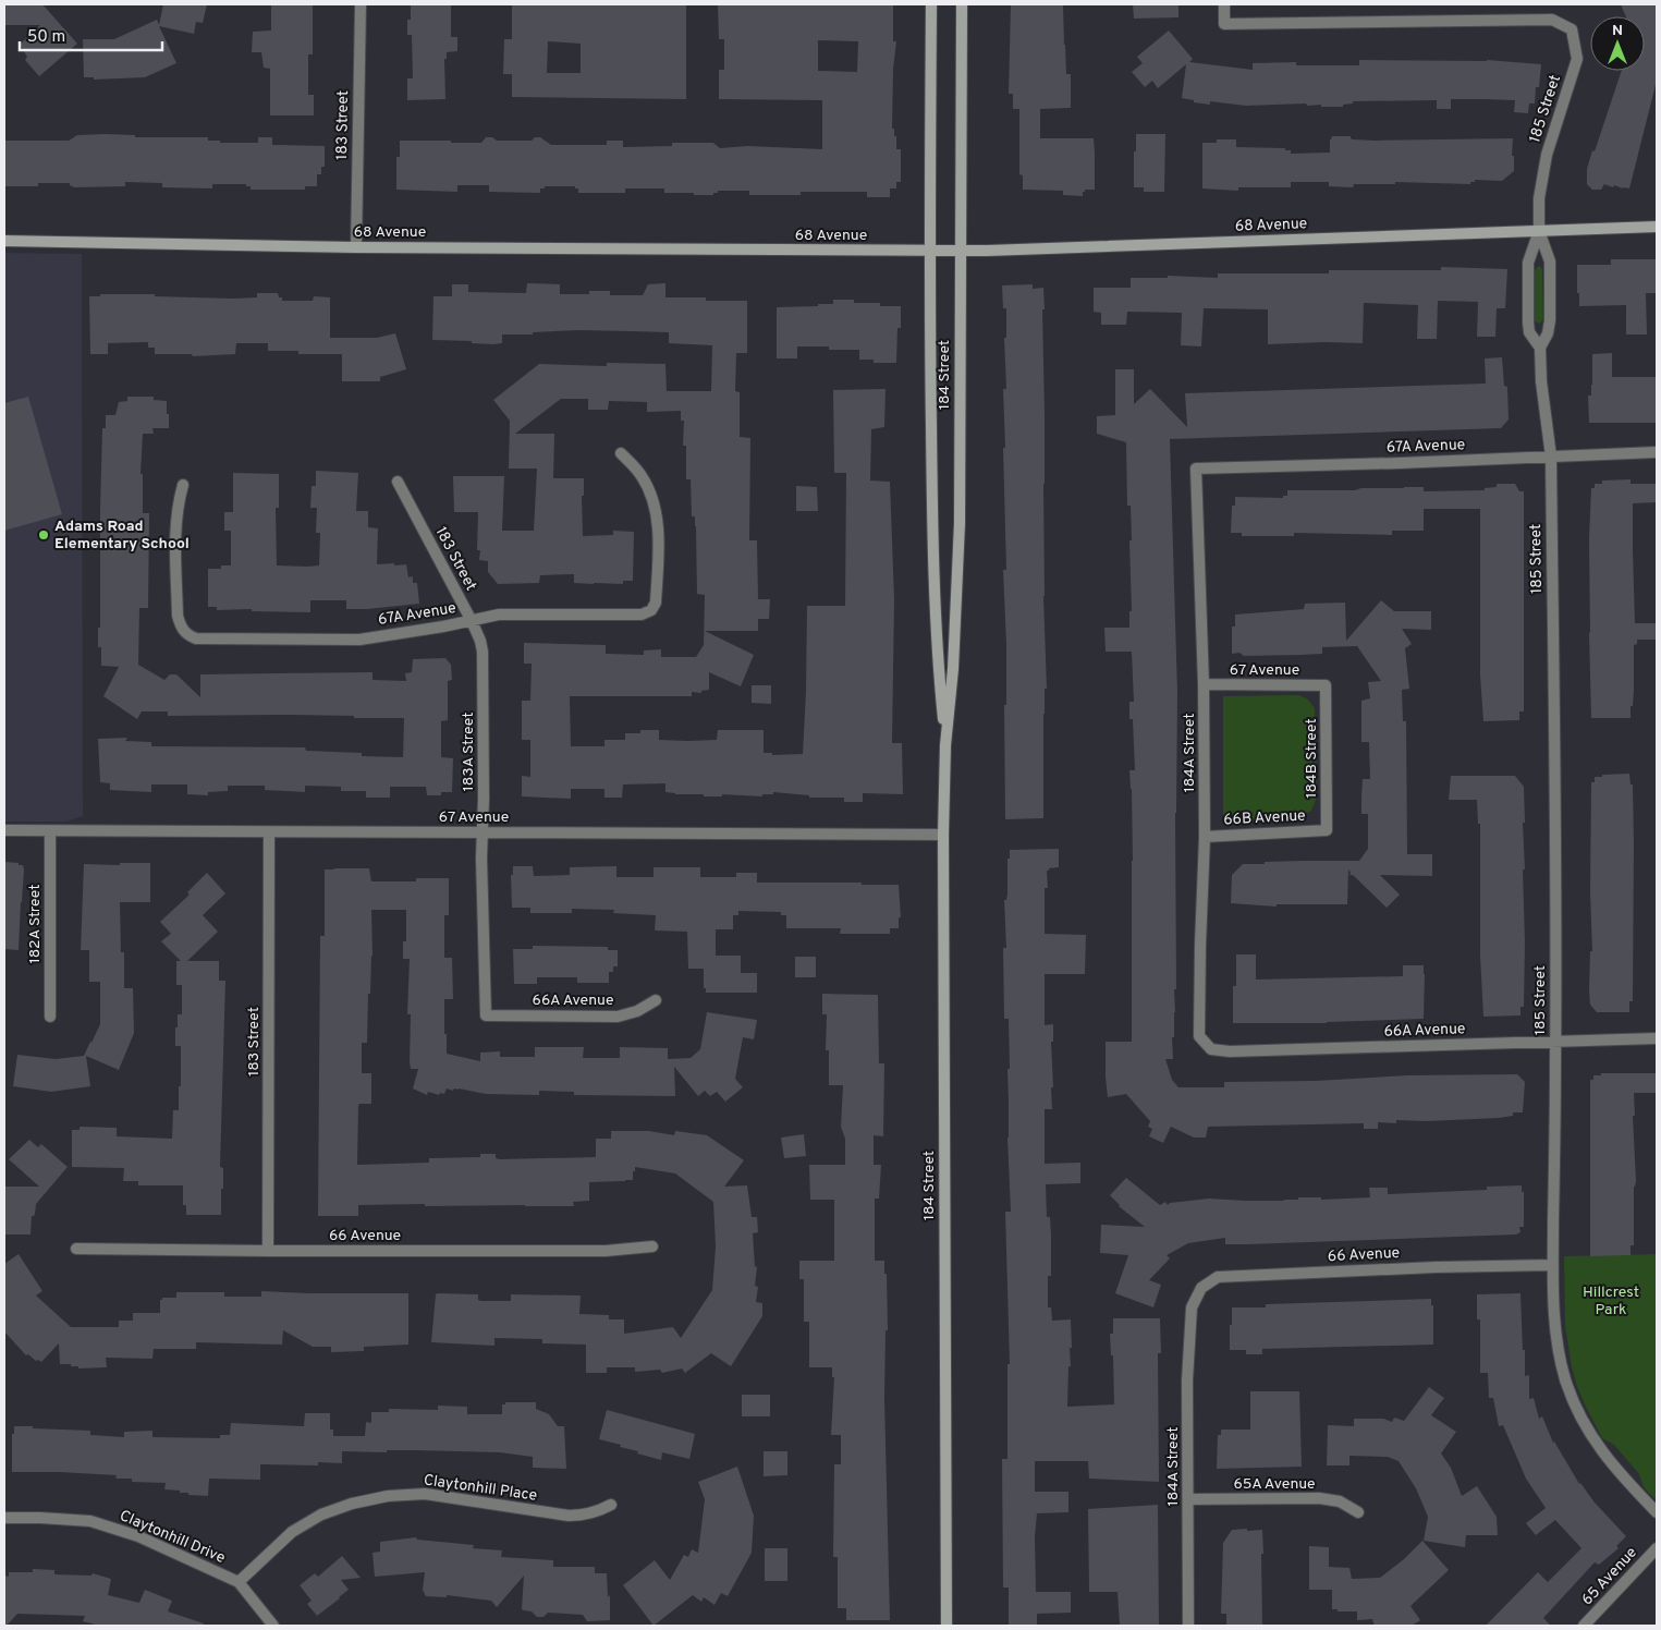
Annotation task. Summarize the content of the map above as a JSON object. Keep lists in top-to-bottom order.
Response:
{
  "streets": {
    "main road": ["68 Avenue", "184 Street"],
    "street": [
      "185 Street",
      "183 Street",
      "67A Avenue",
      "67 Avenue",
      "183A Street",
      "184A Street",
      "184B Street",
      "66B Avenue",
      "182A Street",
      "66A Avenue",
      "66 Avenue",
      "65A Avenue",
      "Claytonhill Place",
      "Claytonhill Drive",
      "65 Avenue"
    ]
  },
  "crossings": [
    ["185 Street", "68 Avenue"],
    ["185 Street", "67A Avenue"],
    ["185 Street", "66A Avenue"],
    ["185 Street", "66 Avenue"],
    ["183 Street", "68 Avenue"],
    ["183 Street", "67A Avenue"],
    ["183 Street", "67 Avenue"],
    ["183 Street", "183A Street"],
    ["183 Street", "66 Avenue"],
    ["68 Avenue", "184 Street"],
    ["184 Street", "67 Avenue"],
    ["67A Avenue", "183A Street"],
    ["67A Avenue", "184A Street"],
    ["67 Avenue", "183A Street"],
    ["67 Avenue", "184A Street"],
    ["67 Avenue", "184B Street"],
    ["67 Avenue", "182A Street"],
    ["183A Street", "66A Avenue"],
    ["184A Street", "66B Avenue"],
    ["184A Street", "66A Avenue"],
    ["184A Street", "66 Avenue"],
    ["184A Street", "65A Avenue"],
    ["184B Street", "66B Avenue"],
    ["Claytonhill Place", "Claytonhill Drive"]
  ],
  "parks": ["Hillcrest Park"],
  "places": ["Adams Road Elementary School"],
  "scale_bar": "50 m",
  "north": "top"
}
